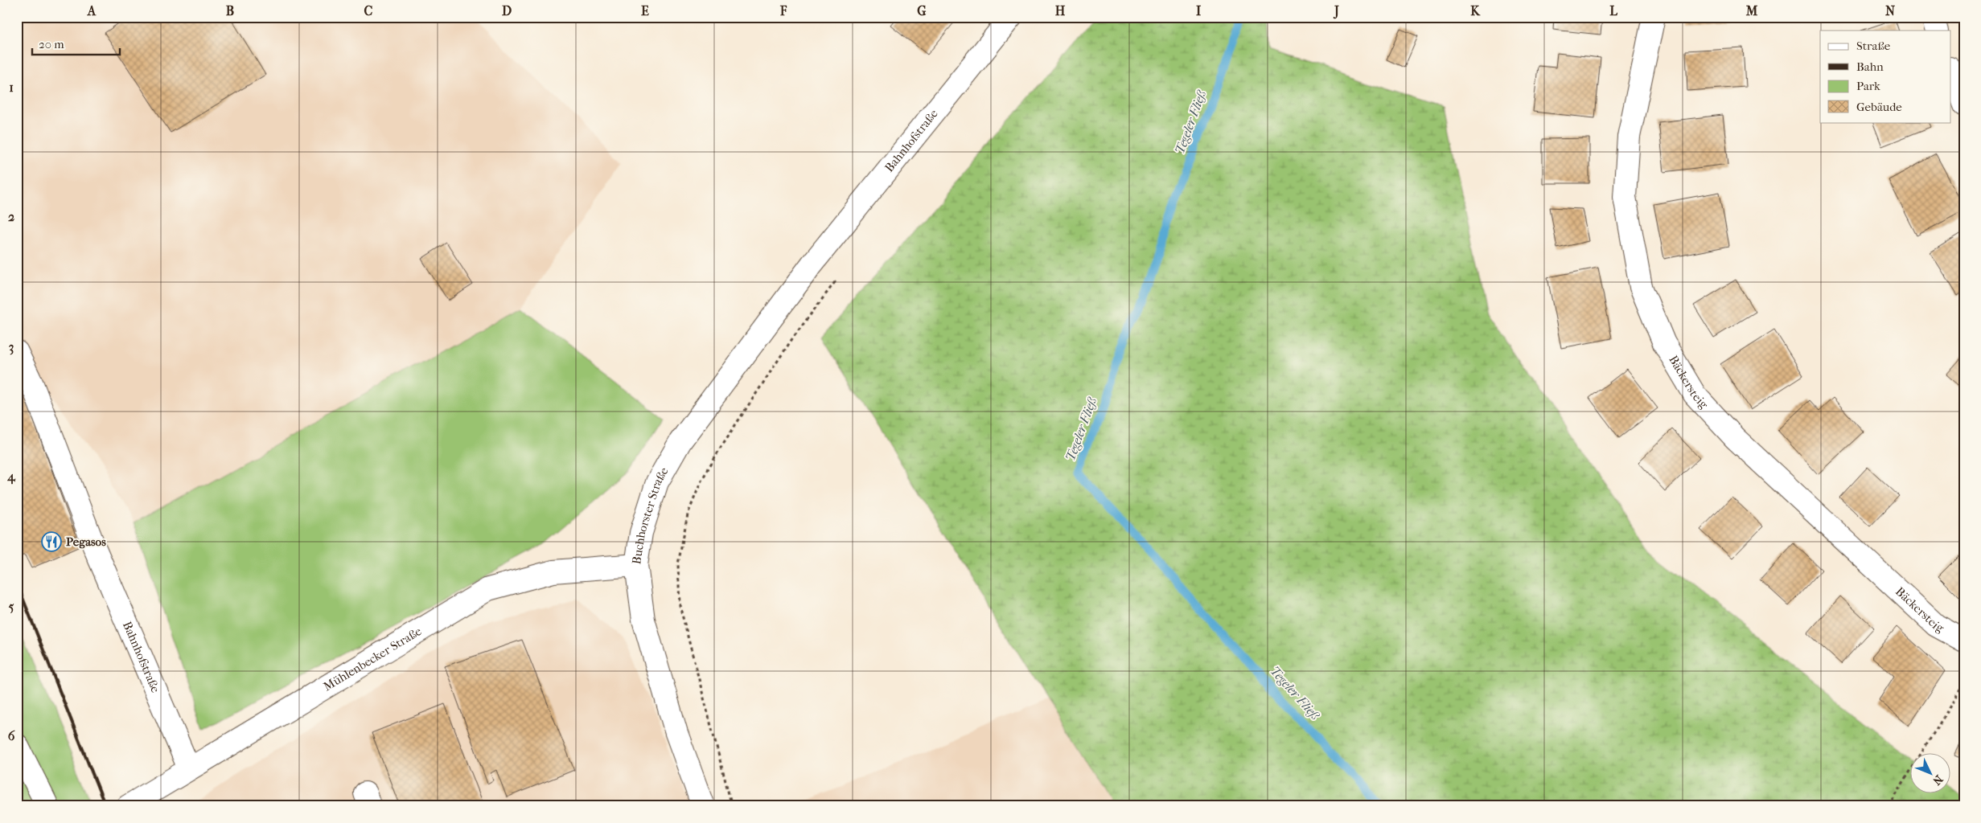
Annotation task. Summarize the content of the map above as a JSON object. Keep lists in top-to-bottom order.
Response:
{
  "streets": {
    "main road": [
      "Bahnhofstraße",
      "Bäckersteig",
      "Buchhorster Straße",
      "Mühlenbecker Straße"
    ]
  },
  "crossings": [
    ["Bahnhofstraße", "Buchhorster Straße"],
    ["Bahnhofstraße", "Mühlenbecker Straße"],
    ["Buchhorster Straße", "Mühlenbecker Straße"]
  ],
  "water": ["Tegeler Fließ"],
  "places": {
    "restaurant": ["Pegasos"]
  },
  "legend": [
    "Straße",
    "Bahn",
    "Park",
    "Gebäude"
  ],
  "scale_bar": "20 m",
  "north": "bottom right",
  "grid": {
    "columns": [
      "A",
      "B",
      "C",
      "D",
      "E",
      "F",
      "G",
      "H",
      "I",
      "J",
      "K",
      "L",
      "M",
      "N"
    ],
    "rows": [
      "1",
      "2",
      "3",
      "4",
      "5",
      "6"
    ]
  }
}
